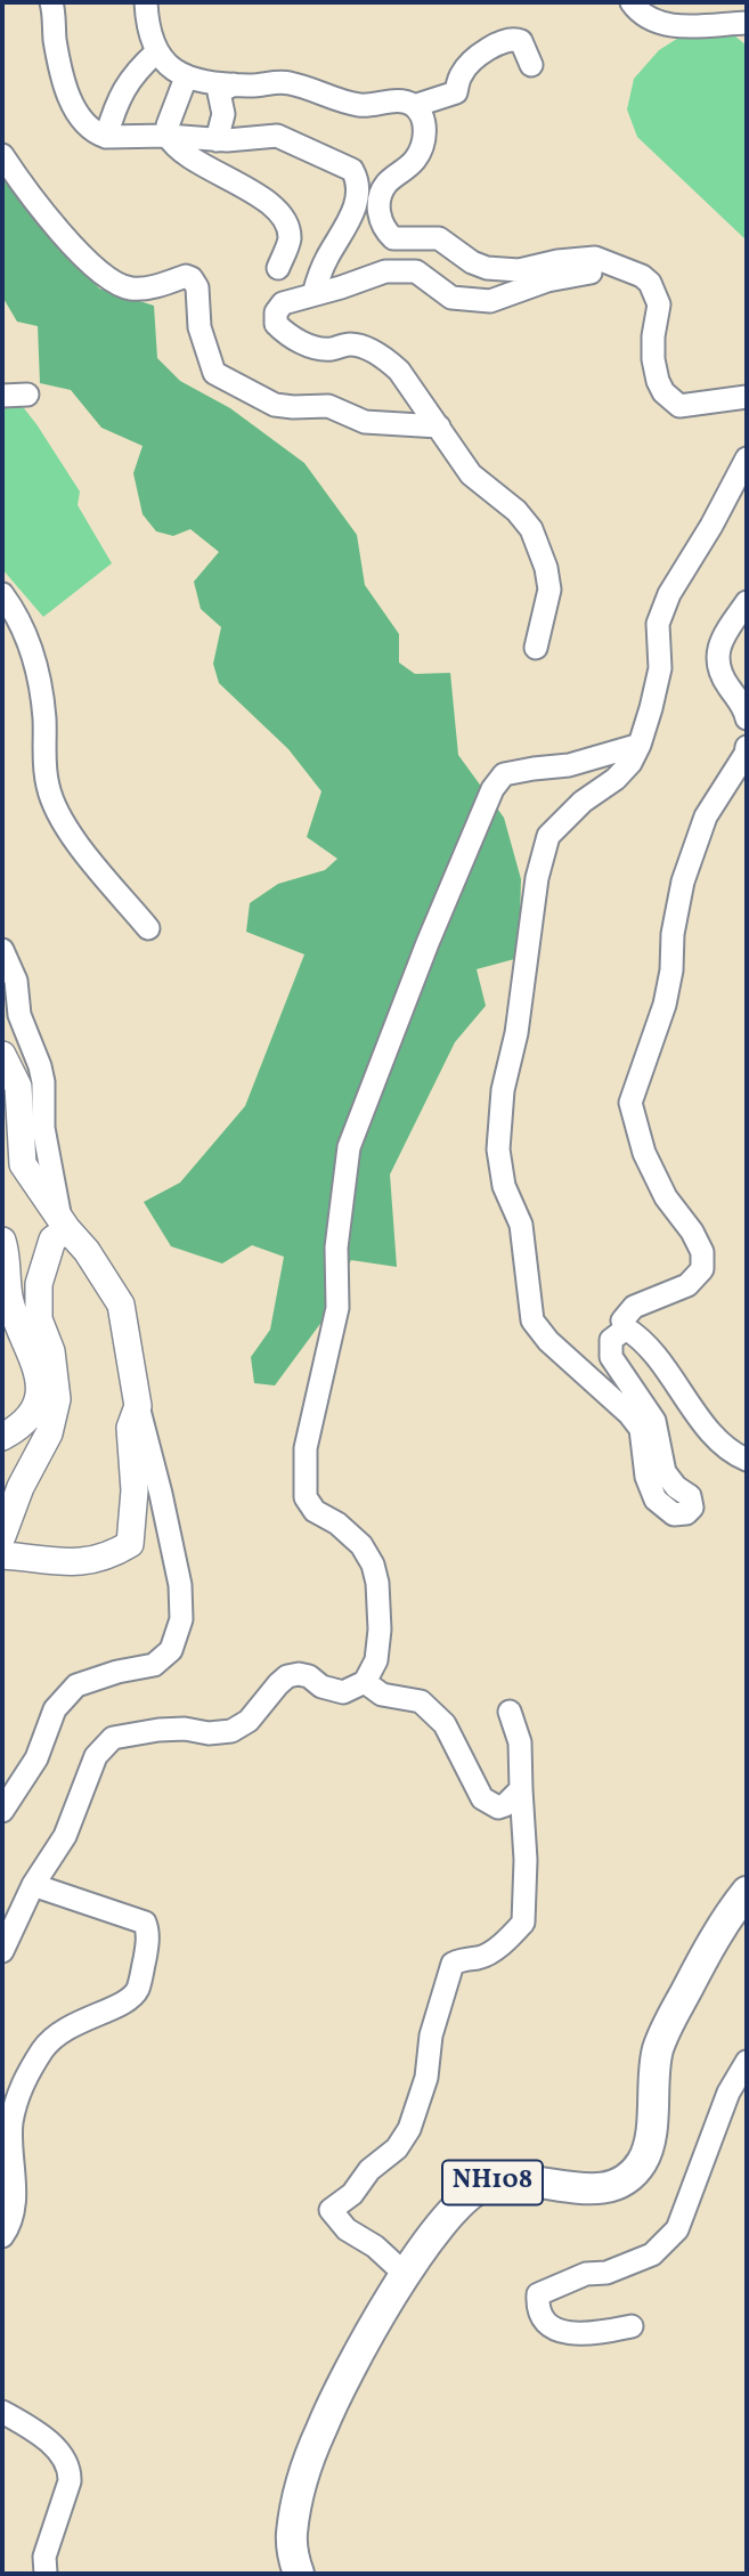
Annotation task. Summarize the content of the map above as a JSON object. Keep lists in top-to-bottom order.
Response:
{
  "streets": {
    "highway": ["NH108"]
  }
}
